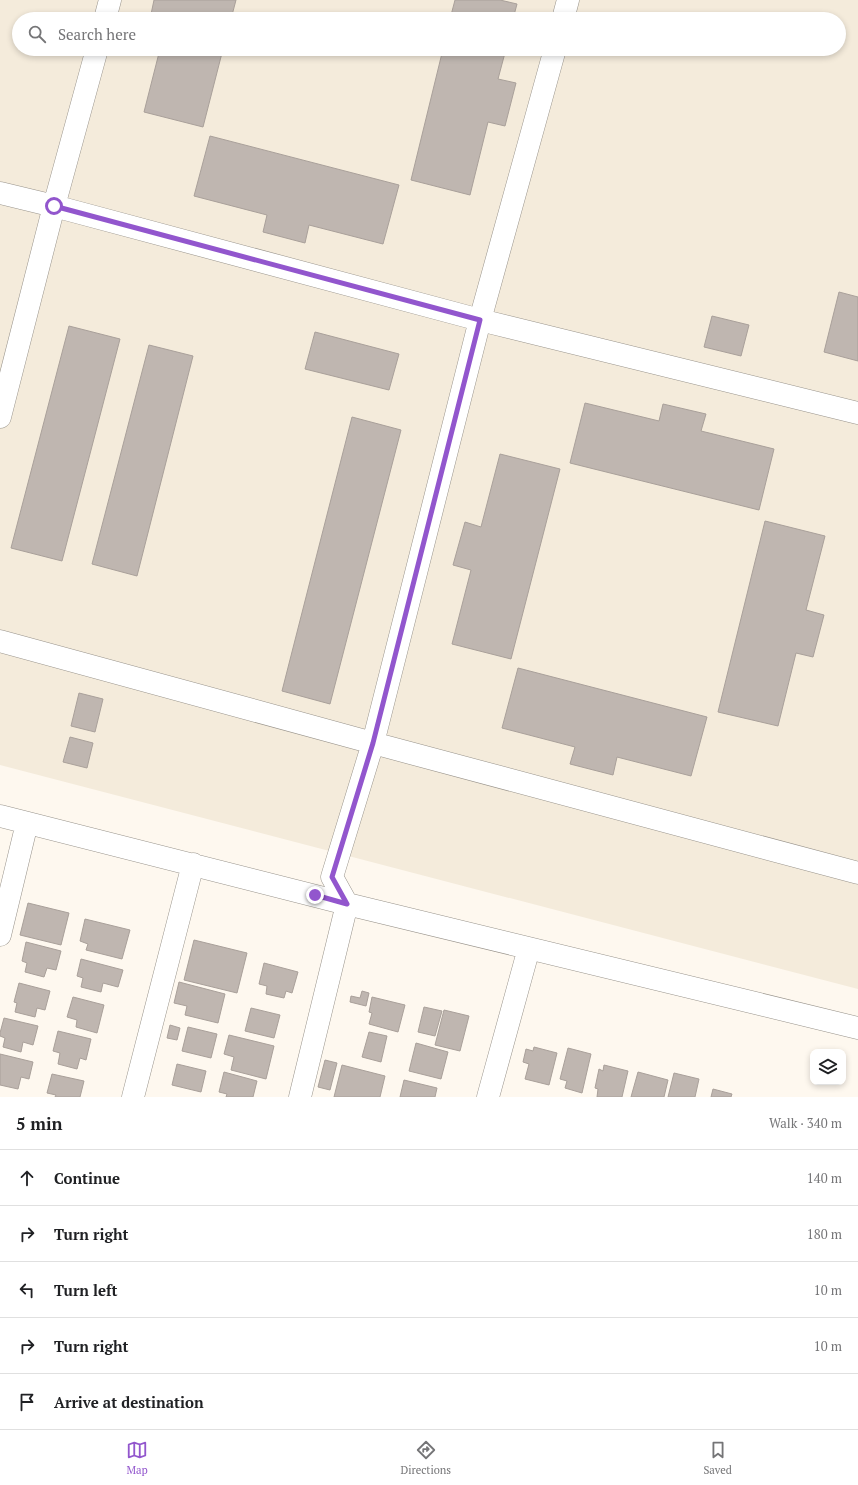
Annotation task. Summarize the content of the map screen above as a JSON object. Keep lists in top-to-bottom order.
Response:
{
  "page": {
    "search": "Search here",
    "heading": ["5 min", "Walk · 340 m"],
    "list": [
      ["Continue", "140 m"],
      ["Turn right", "180 m"],
      ["Turn left", "10 m"],
      ["Turn right", "10 m"],
      "Arrive at destination"
    ],
    "nav": ["Map", "Directions", "Saved"]
  }
}
